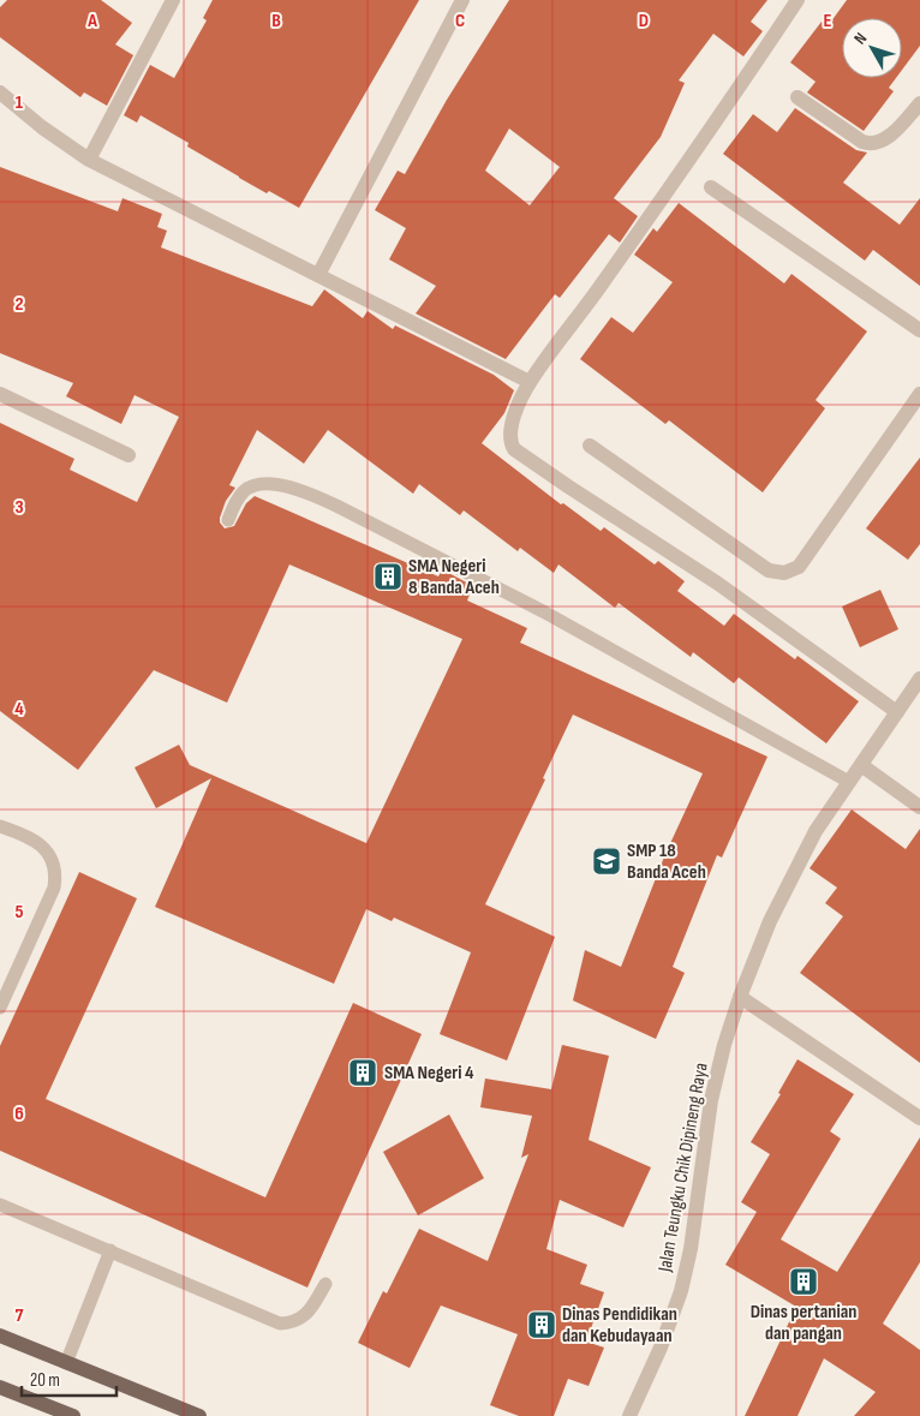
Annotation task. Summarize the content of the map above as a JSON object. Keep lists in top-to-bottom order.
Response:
{
  "streets": {
    "street": ["Jalan Teungku Chik Dipineng Raya"]
  },
  "places": {
    "building": [
      "SMA Negeri 8 Banda Aceh",
      "SMA Negeri 4",
      "Dinas pertanian dan pangan",
      "Dinas Pendidikan dan Kebudayaan"
    ],
    "school or university": ["SMP 18 Banda Aceh"]
  },
  "scale_bar": "20 m",
  "north": "top left",
  "grid": {
    "columns": [
      "A",
      "B",
      "C",
      "D",
      "E"
    ],
    "rows": [
      "1",
      "2",
      "3",
      "4",
      "5",
      "6",
      "7"
    ]
  }
}
